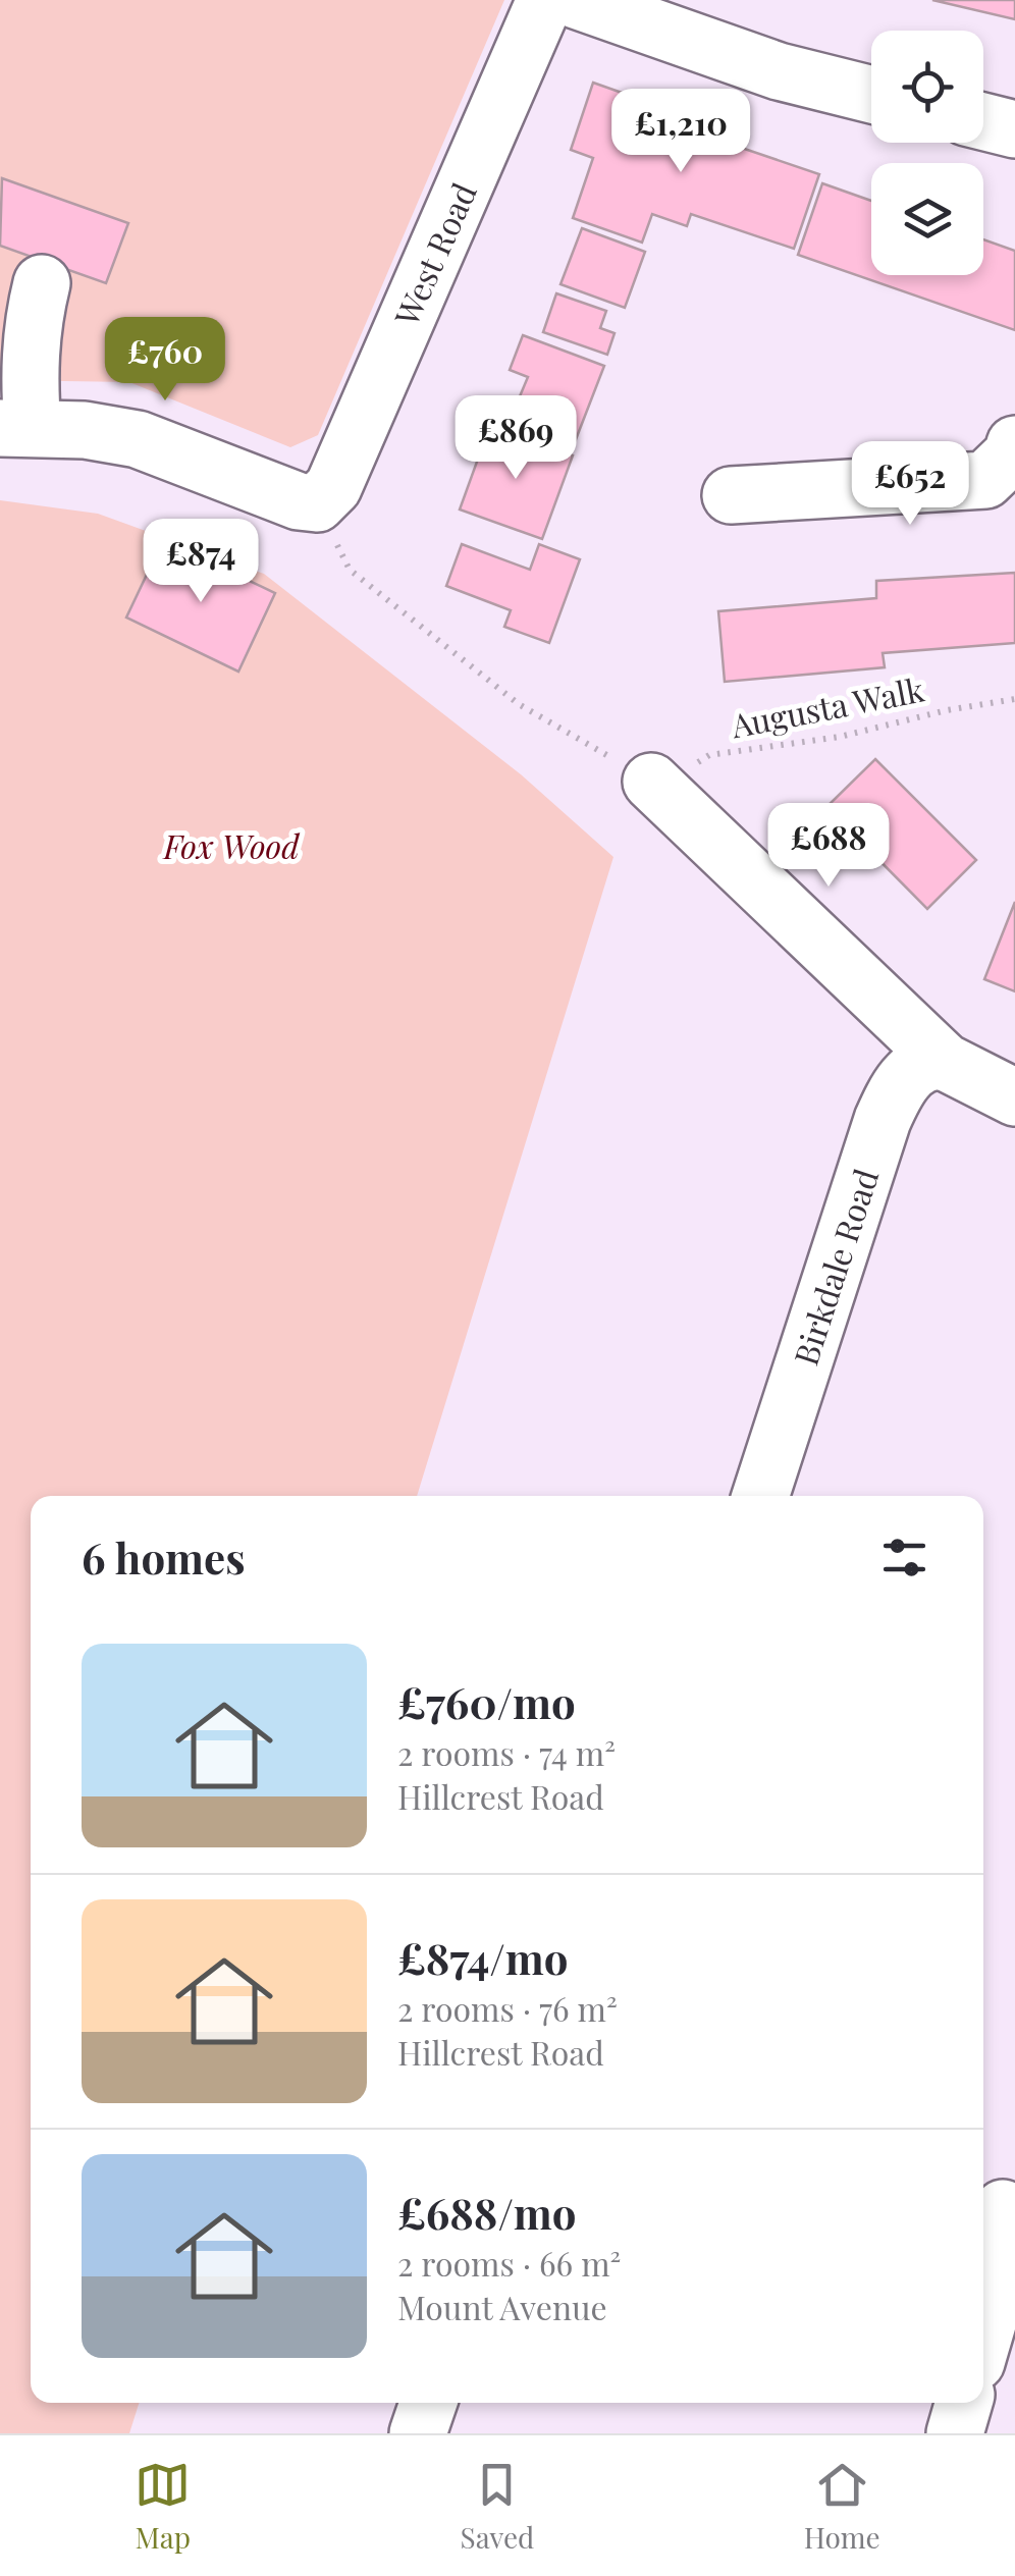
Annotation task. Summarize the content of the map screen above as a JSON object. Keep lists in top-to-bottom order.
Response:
{
  "streets": {
    "street": ["West Road", "Birkdale Road"],
    "path": ["Augusta Walk"]
  },
  "parks": ["Fox Wood"],
  "page": {
    "price": [
      "£1,210",
      "£760",
      "£869",
      "£652",
      "£874",
      "£688"
    ],
    "heading": "6 homes",
    "list": [
      {
        "name": "£760/mo",
        "note": "2 rooms · 74 m² · Hillcrest Road"
      },
      {
        "name": "£874/mo",
        "note": "2 rooms · 76 m² · Hillcrest Road"
      },
      {
        "name": "£688/mo",
        "note": "2 rooms · 66 m² · Mount Avenue"
      }
    ],
    "tabs": ["Map", "Saved", "Home"]
  }
}
